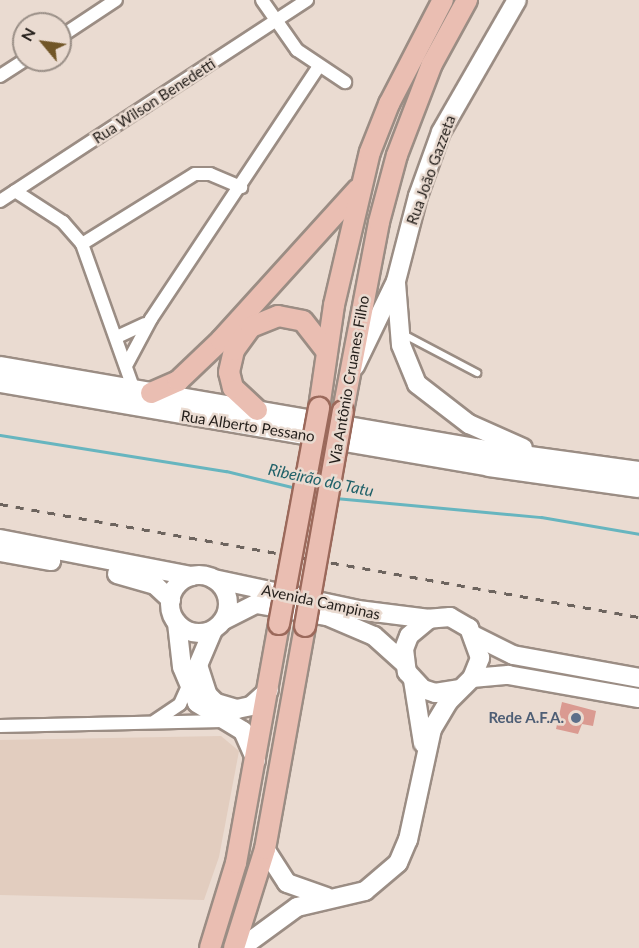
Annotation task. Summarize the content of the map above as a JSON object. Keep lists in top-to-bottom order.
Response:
{
  "streets": {
    "main road": [
      "Rua João Gazzeta",
      "Via Antônio Cruanes Filho",
      "Rua Alberto Pessano",
      "Avenida Campinas"
    ],
    "street": ["Rua Wilson Benedetti"]
  },
  "crossings": [
    ["Rua João Gazzeta", "Via Antônio Cruanes Filho"]
  ],
  "water": ["Ribeirão do Tatu"],
  "places": ["Rede A.F.A."],
  "north": "top left"
}
